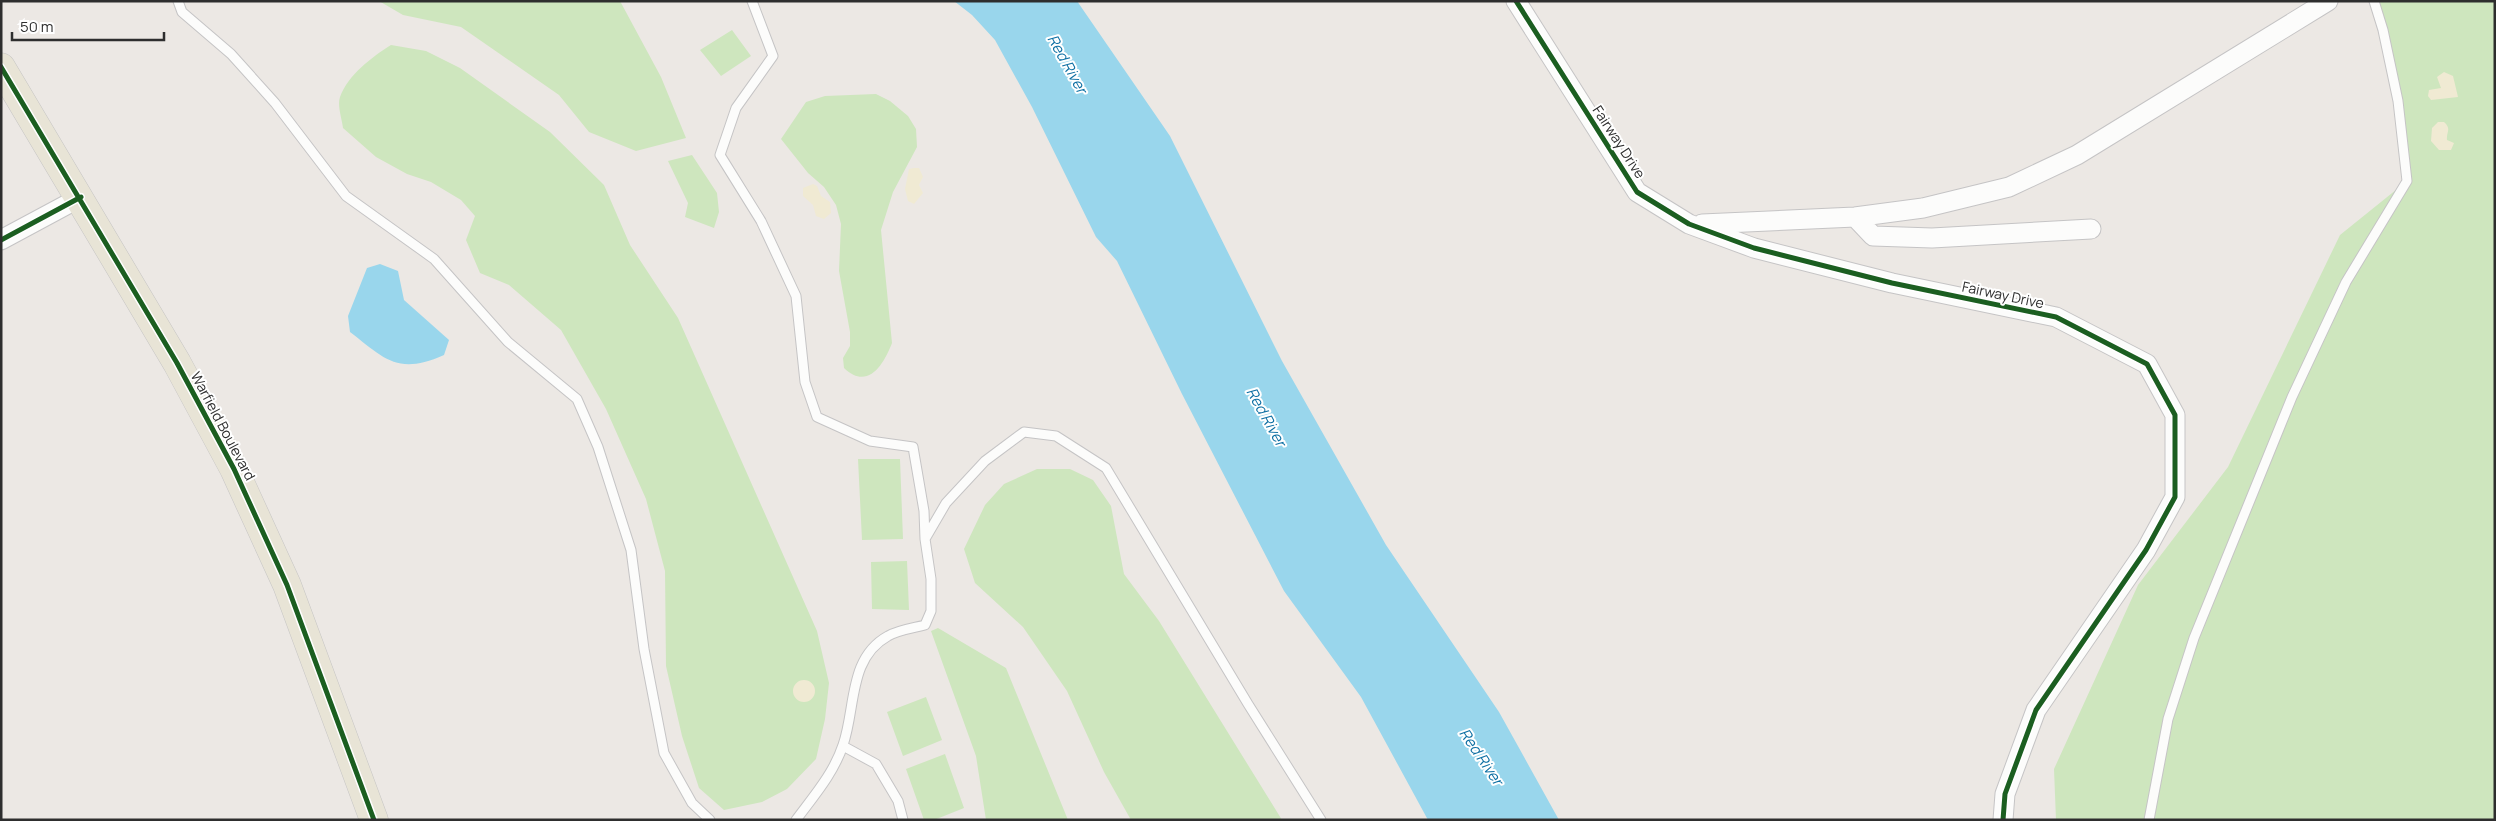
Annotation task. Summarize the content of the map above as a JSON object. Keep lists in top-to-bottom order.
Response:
{
  "streets": {
    "main road": ["Warfield Boulevard"],
    "street": ["Fairway Drive"]
  },
  "water": ["Red River"],
  "scale_bar": "50 m"
}
